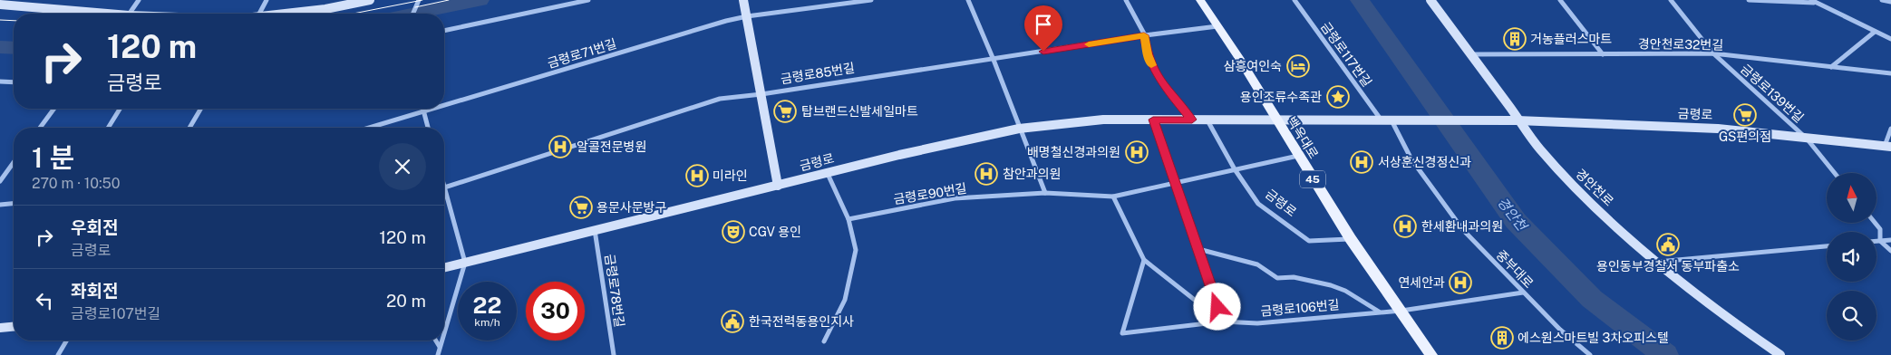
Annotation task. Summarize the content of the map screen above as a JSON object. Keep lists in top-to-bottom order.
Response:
{
  "streets": {
    "main road": [
      "금령로",
      "백옥대로",
      "45",
      "경안천로"
    ],
    "street": [
      "경안천로32번길",
      "금령로71번길",
      "금령로117번길",
      "금령로85번길",
      "금령로139번길",
      "금령로90번길",
      "중부대로",
      "금령로78번길",
      "금령로106번길"
    ]
  },
  "crossings": [
    ["경안천로32번길", "금령로139번길"],
    ["경안천로32번길", "경안천로"],
    ["금령로117번길", "금령로"],
    ["금령로117번길", "중부대로"],
    ["금령로85번길", "백옥대로"],
    ["금령로139번길", "금령로"],
    ["금령로", "백옥대로"],
    ["금령로", "경안천로"],
    ["금령로", "금령로90번길"],
    ["금령로", "중부대로"],
    ["금령로", "금령로78번길"],
    ["백옥대로", "금령로90번길"],
    ["백옥대로", "금령로106번길"],
    ["중부대로", "금령로106번길"]
  ],
  "water": ["경안천"],
  "places": {
    "building": ["거농플러스마트", "에스원스마트빌 3차오피스텔"],
    "hotel": ["삼흥여인숙"],
    "place": ["용인조류수족관"],
    "supermarket": ["탑브랜드신발세일마트", "GS편의점", "용문사문방구"],
    "hospital": [
      "알콜전문병원",
      "배명철신경과의원",
      "서상훈신경정신과",
      "참안과의원",
      "미라인",
      "한세환내과의원",
      "연세안과"
    ],
    "theatre": ["CGV 용인"],
    "public building": ["용인동부경찰서 동부파출소", "한국전력동용인지사"]
  },
  "north": "top",
  "page": {
    "turn": ["120 m", "금령로"],
    "heading": ["1 분", "270 m · 10:50"],
    "list": [
      {
        "name": "우회전",
        "note": "금령로",
        "value": "120 m"
      },
      {
        "name": "좌회전",
        "note": "금령로107번길",
        "value": "20 m"
      }
    ],
    "speed": "22 km/h",
    "limit": "30"
  }
}
